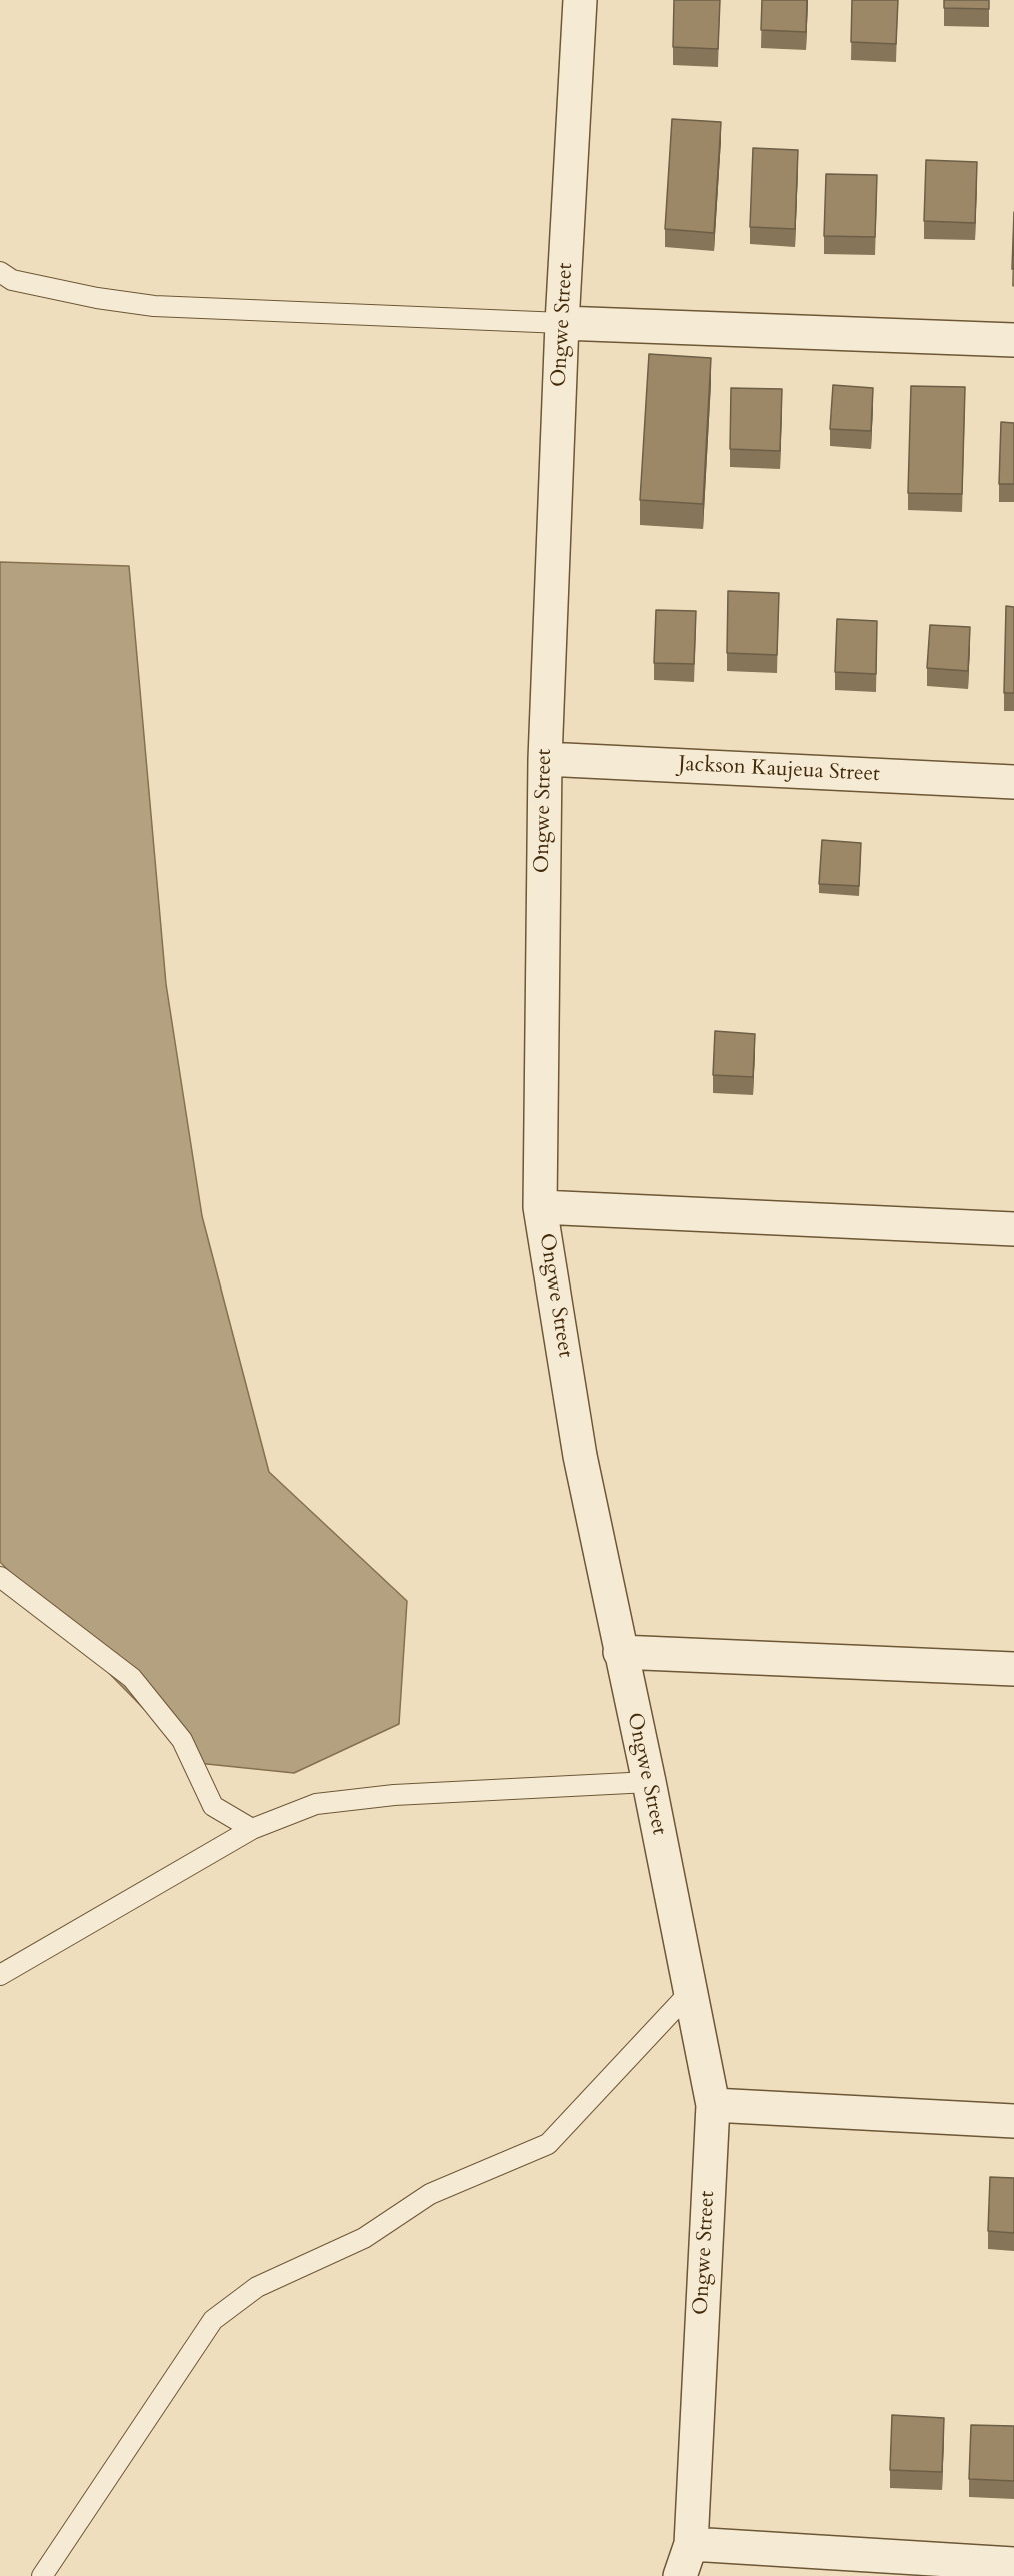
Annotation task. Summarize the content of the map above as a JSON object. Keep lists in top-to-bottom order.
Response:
{
  "streets": {
    "street": ["Ongwe Street", "Jackson Kaujeua Street"]
  },
  "crossings": [
    ["Ongwe Street", "Jackson Kaujeua Street"]
  ]
}
